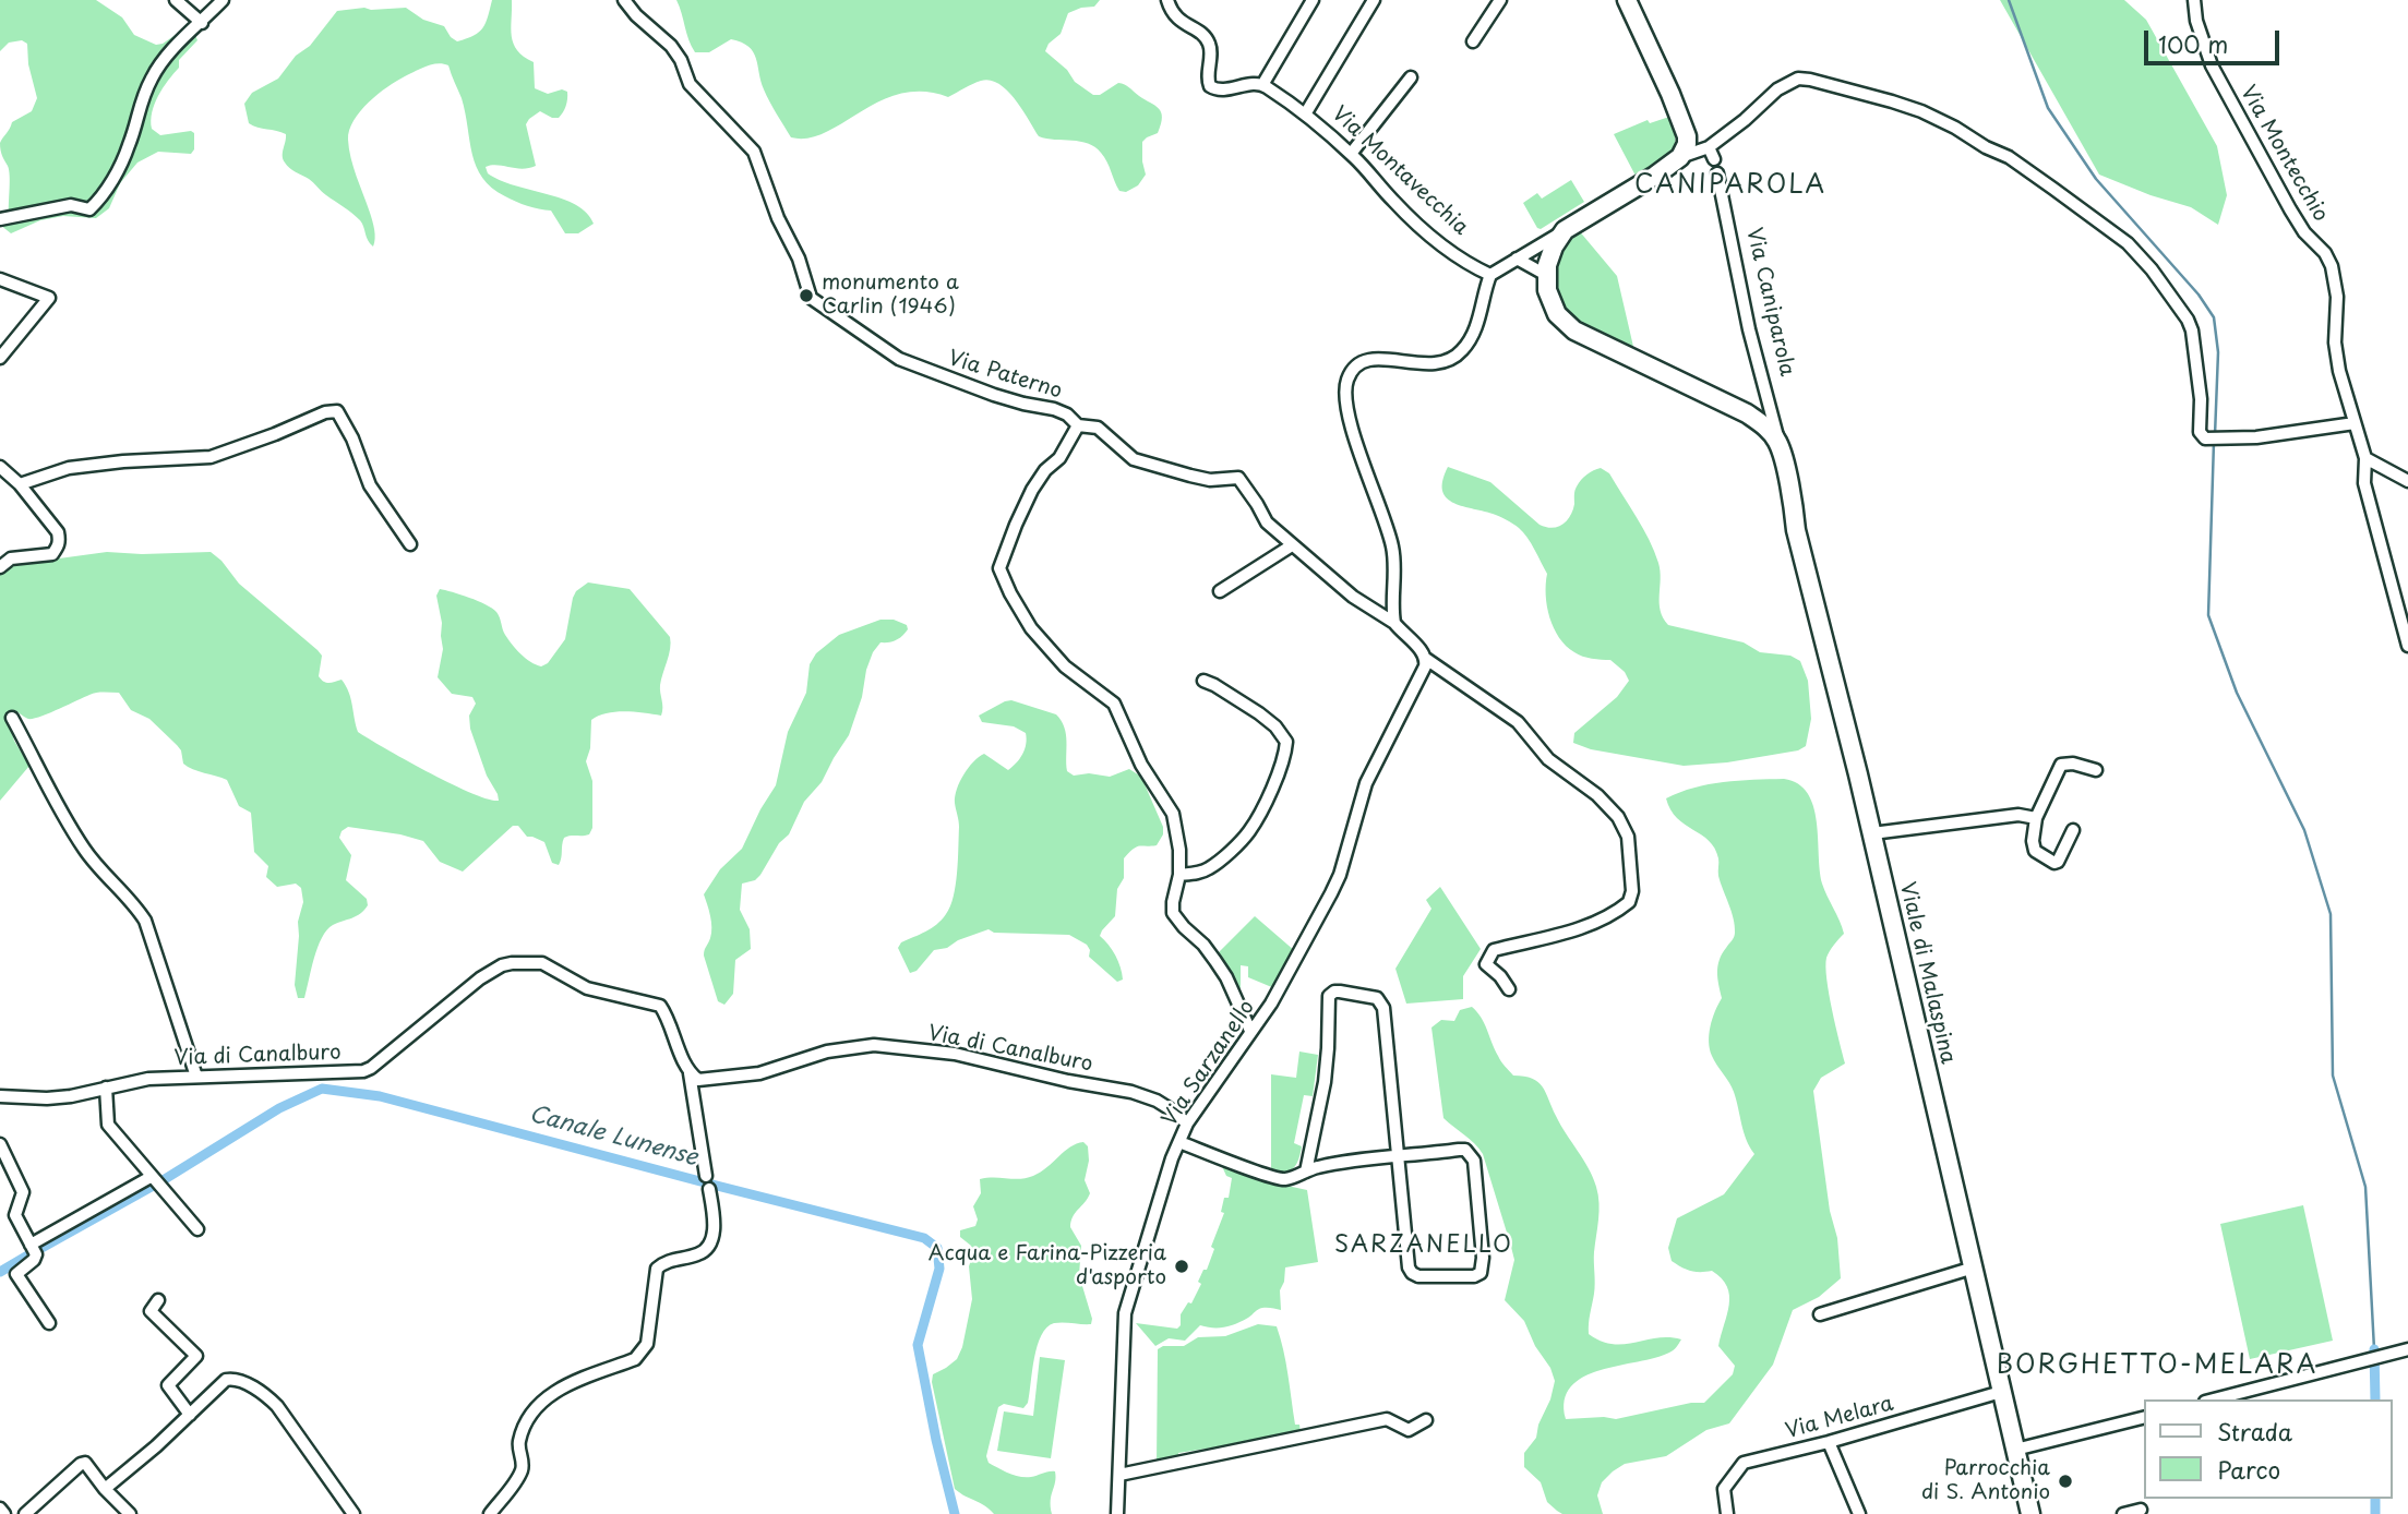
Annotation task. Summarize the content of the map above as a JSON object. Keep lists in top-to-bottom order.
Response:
{
  "streets": {
    "main road": ["Viale di Malaspina"],
    "street": [
      "Via Montecchio",
      "Via Montavecchia",
      "Via Caniparola",
      "Via Paterno",
      "Via di Canalburo",
      "Via Sarzanello",
      "Via Melara"
    ]
  },
  "crossings": [
    ["Via Caniparola", "Viale di Malaspina"],
    ["Via Paterno", "Via Sarzanello"],
    ["Viale di Malaspina", "Via Melara"],
    ["Via di Canalburo", "Via Sarzanello"]
  ],
  "districts": ["CANIPAROLA", "SARZANELLO", "BORGHETTO-MELARA"],
  "water": ["Canale Lunense"],
  "places": ["monumento a Carlin (1946)", "Acqua e Farina-Pizzeria d'asporto", "Parrocchia di S. Antonio"],
  "legend": ["Strada", "Parco"],
  "scale_bar": "100 m"
}
